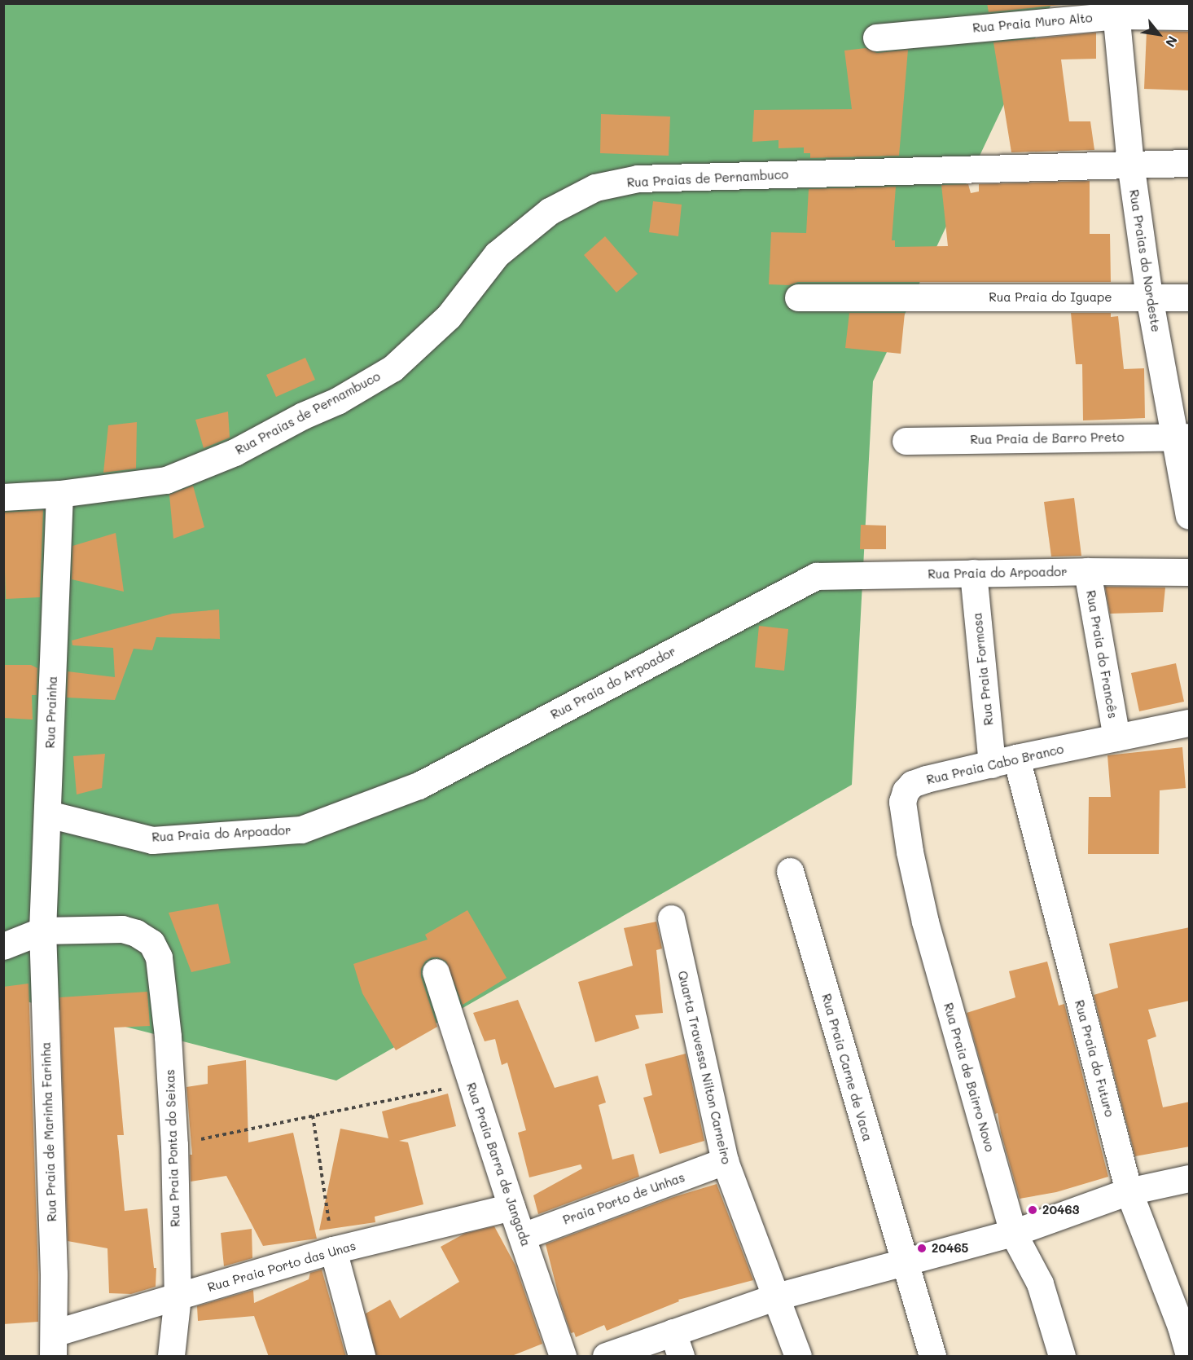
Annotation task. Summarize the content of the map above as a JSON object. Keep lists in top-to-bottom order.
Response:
{
  "streets": {
    "street": [
      "Rua Praia Muro Alto",
      "Rua Praias de Pernambuco",
      "Rua Praias do Nordeste",
      "Rua Praia do Iguape",
      "Rua Praia de Barro Preto",
      "Rua Praia do Arpoador",
      "Rua Praia do Francês",
      "Rua Praia Formosa",
      "Rua Prainha",
      "Rua Praia Cabo Branco",
      "Rua Praia do Futuro",
      "Quarta Travessa Nilton Carneiro",
      "Rua Praia Carne de Vaca",
      "Rua Praia de Bairro Novo",
      "Rua Praia de Marinha Farinha",
      "Rua Praia Ponta do Seixas",
      "Rua Praia Barra de Jangada",
      "Praia Porto de Unhas",
      "Rua Praia Porto das Unas"
    ]
  },
  "crossings": [
    ["Rua Praia Muro Alto", "Rua Praias do Nordeste"],
    ["Rua Praias de Pernambuco", "Rua Praias do Nordeste"],
    ["Rua Praias de Pernambuco", "Rua Prainha"],
    ["Rua Praias do Nordeste", "Rua Praia do Iguape"],
    ["Rua Praias do Nordeste", "Rua Praia de Barro Preto"],
    ["Rua Praia do Arpoador", "Rua Praia do Francês"],
    ["Rua Praia do Arpoador", "Rua Praia Formosa"],
    ["Rua Praia do Arpoador", "Rua Prainha"],
    ["Rua Praia do Francês", "Rua Praia Cabo Branco"],
    ["Rua Praia Formosa", "Rua Praia Cabo Branco"],
    ["Rua Praia Formosa", "Rua Praia do Futuro"],
    ["Rua Prainha", "Rua Praia de Marinha Farinha"],
    ["Rua Prainha", "Rua Praia Ponta do Seixas"],
    ["Rua Praia Cabo Branco", "Rua Praia do Futuro"],
    ["Rua Praia Cabo Branco", "Rua Praia de Bairro Novo"],
    ["Quarta Travessa Nilton Carneiro", "Praia Porto de Unhas"],
    ["Rua Praia de Marinha Farinha", "Rua Praia Ponta do Seixas"],
    ["Rua Praia de Marinha Farinha", "Rua Praia Porto das Unas"],
    ["Rua Praia Ponta do Seixas", "Rua Praia Porto das Unas"],
    ["Rua Praia Barra de Jangada", "Praia Porto de Unhas"],
    ["Rua Praia Barra de Jangada", "Rua Praia Porto das Unas"]
  ],
  "places": ["20463", "20465"],
  "north": "bottom right"
}
